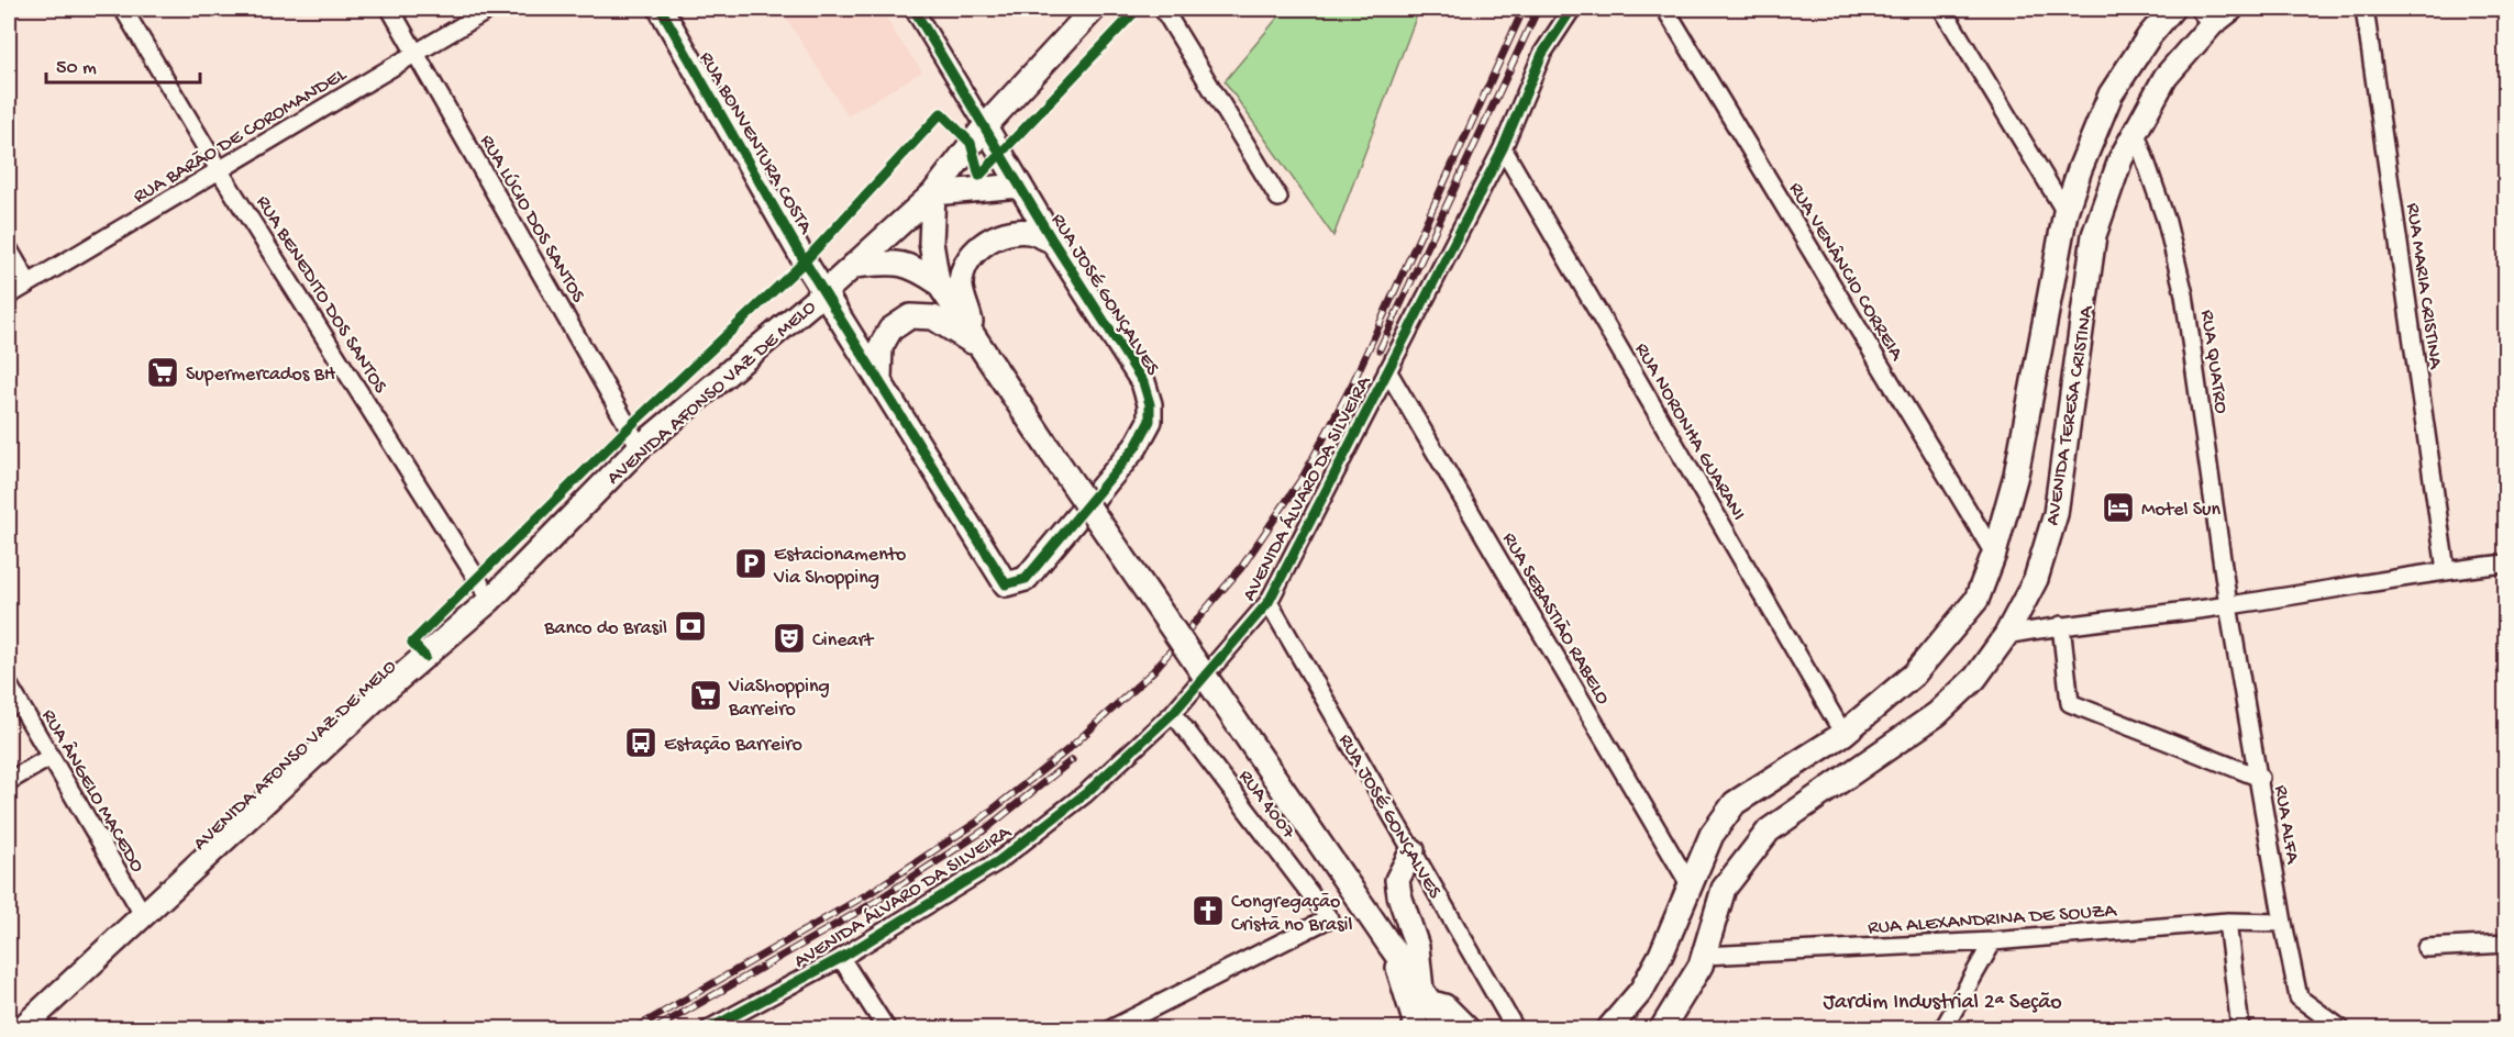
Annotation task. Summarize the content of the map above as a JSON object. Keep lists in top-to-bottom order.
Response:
{
  "streets": {
    "main road": [
      "RUA BONVENTURA COSTA",
      "RUA JOSÉ GONÇALVES",
      "AVENIDA AFONSO VAZ DE MELO",
      "AVENIDA TERESA CRISTINA"
    ],
    "street": [
      "RUA BARÃO DE COROMANDEL",
      "RUA LÚCIO DOS SANTOS",
      "RUA VENÂNCIO CORREIA",
      "RUA MARIA CRISTINA",
      "RUA BENEDITO DOS SANTOS",
      "RUA QUATRO",
      "RUA NORONHA GUARANI",
      "AVENIDA ÁLVARO DA SILVEIRA",
      "RUA SEBASTIÃO RABELO",
      "RUA ÂNGELO MACEDO",
      "RUA 4007",
      "RUA ALFA",
      "RUA ALEXANDRINA DE SOUZA"
    ]
  },
  "crossings": [
    ["RUA BARÃO DE COROMANDEL", "RUA LÚCIO DOS SANTOS"],
    ["RUA BARÃO DE COROMANDEL", "RUA BENEDITO DOS SANTOS"],
    ["RUA BONVENTURA COSTA", "RUA JOSÉ GONÇALVES"],
    ["RUA BONVENTURA COSTA", "AVENIDA AFONSO VAZ DE MELO"],
    ["RUA LÚCIO DOS SANTOS", "AVENIDA AFONSO VAZ DE MELO"],
    ["RUA VENÂNCIO CORREIA", "AVENIDA TERESA CRISTINA"],
    ["RUA BENEDITO DOS SANTOS", "AVENIDA AFONSO VAZ DE MELO"],
    ["RUA JOSÉ GONÇALVES", "AVENIDA AFONSO VAZ DE MELO"],
    ["RUA JOSÉ GONÇALVES", "AVENIDA ÁLVARO DA SILVEIRA"],
    ["RUA QUATRO", "AVENIDA TERESA CRISTINA"],
    ["RUA QUATRO", "RUA ALFA"],
    ["AVENIDA AFONSO VAZ DE MELO", "RUA ÂNGELO MACEDO"],
    ["AVENIDA TERESA CRISTINA", "RUA NORONHA GUARANI"],
    ["AVENIDA TERESA CRISTINA", "RUA SEBASTIÃO RABELO"],
    ["AVENIDA TERESA CRISTINA", "RUA ALEXANDRINA DE SOUZA"],
    ["RUA NORONHA GUARANI", "AVENIDA ÁLVARO DA SILVEIRA"],
    ["AVENIDA ÁLVARO DA SILVEIRA", "RUA SEBASTIÃO RABELO"],
    ["AVENIDA ÁLVARO DA SILVEIRA", "RUA 4007"],
    ["RUA ALFA", "RUA ALEXANDRINA DE SOUZA"]
  ],
  "districts": ["Jardim Industrial 2ª Seção"],
  "places": {
    "supermarket": ["Supermercados BH", "ViaShopping Barreiro"],
    "hotel": ["Motel Sun"],
    "parking": ["Estacionamento Via Shopping"],
    "bank": ["Banco do Brasil"],
    "theatre": ["Cineart"],
    "bus stop": ["Estação Barreiro"],
    "church": ["Congregação Cristã no Brasil"]
  },
  "scale_bar": "50 m"
}
